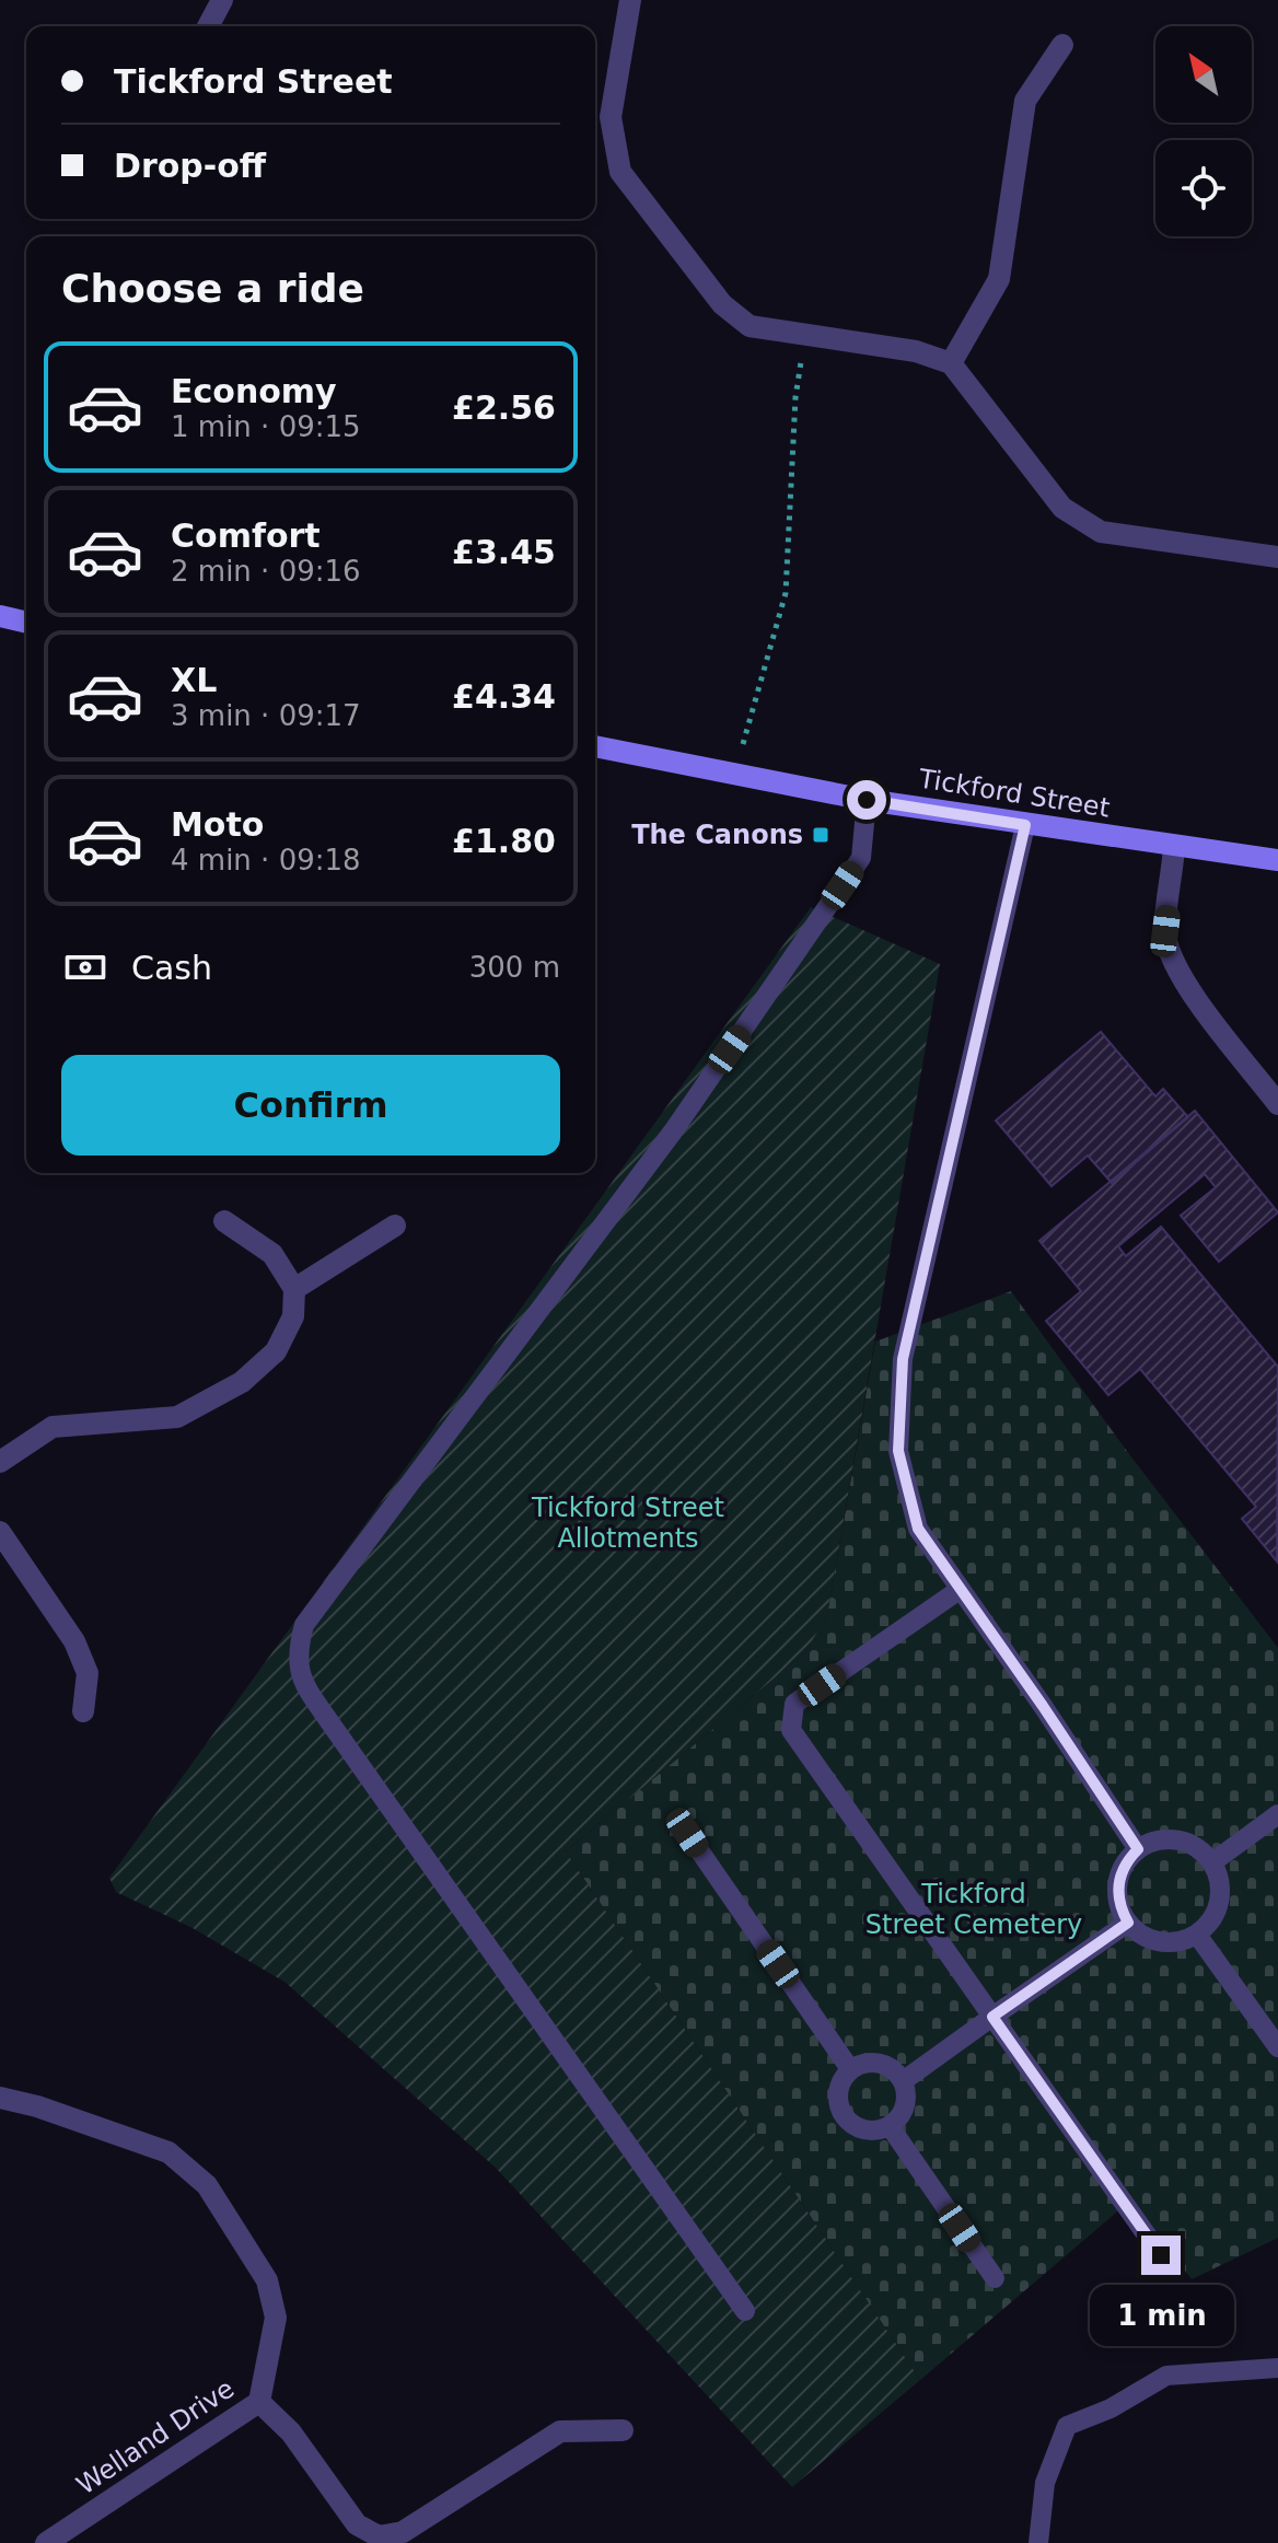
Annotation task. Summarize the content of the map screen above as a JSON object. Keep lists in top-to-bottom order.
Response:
{
  "streets": {
    "main road": ["Tickford Street"],
    "street": ["Welland Drive"]
  },
  "parks": ["Tickford Street Allotments", "Tickford Street Cemetery"],
  "places": {
    "transit": ["The Canons"]
  },
  "north": "top left",
  "page": {
    "banner": ["Tickford Street", "Drop-off"],
    "heading": "Choose a ride",
    "list": [
      {
        "name": "Economy",
        "note": "1 min · 09:15",
        "value": "£2.56"
      },
      {
        "name": "Comfort",
        "note": "2 min · 09:16",
        "value": "£3.45"
      },
      {
        "name": "XL",
        "note": "3 min · 09:17",
        "value": "£4.34"
      },
      {
        "name": "Moto",
        "note": "4 min · 09:18",
        "value": "£1.80"
      }
    ],
    "pay": ["Cash", "300 m"],
    "buttons": "Confirm",
    "bubble": "1 min"
  }
}
